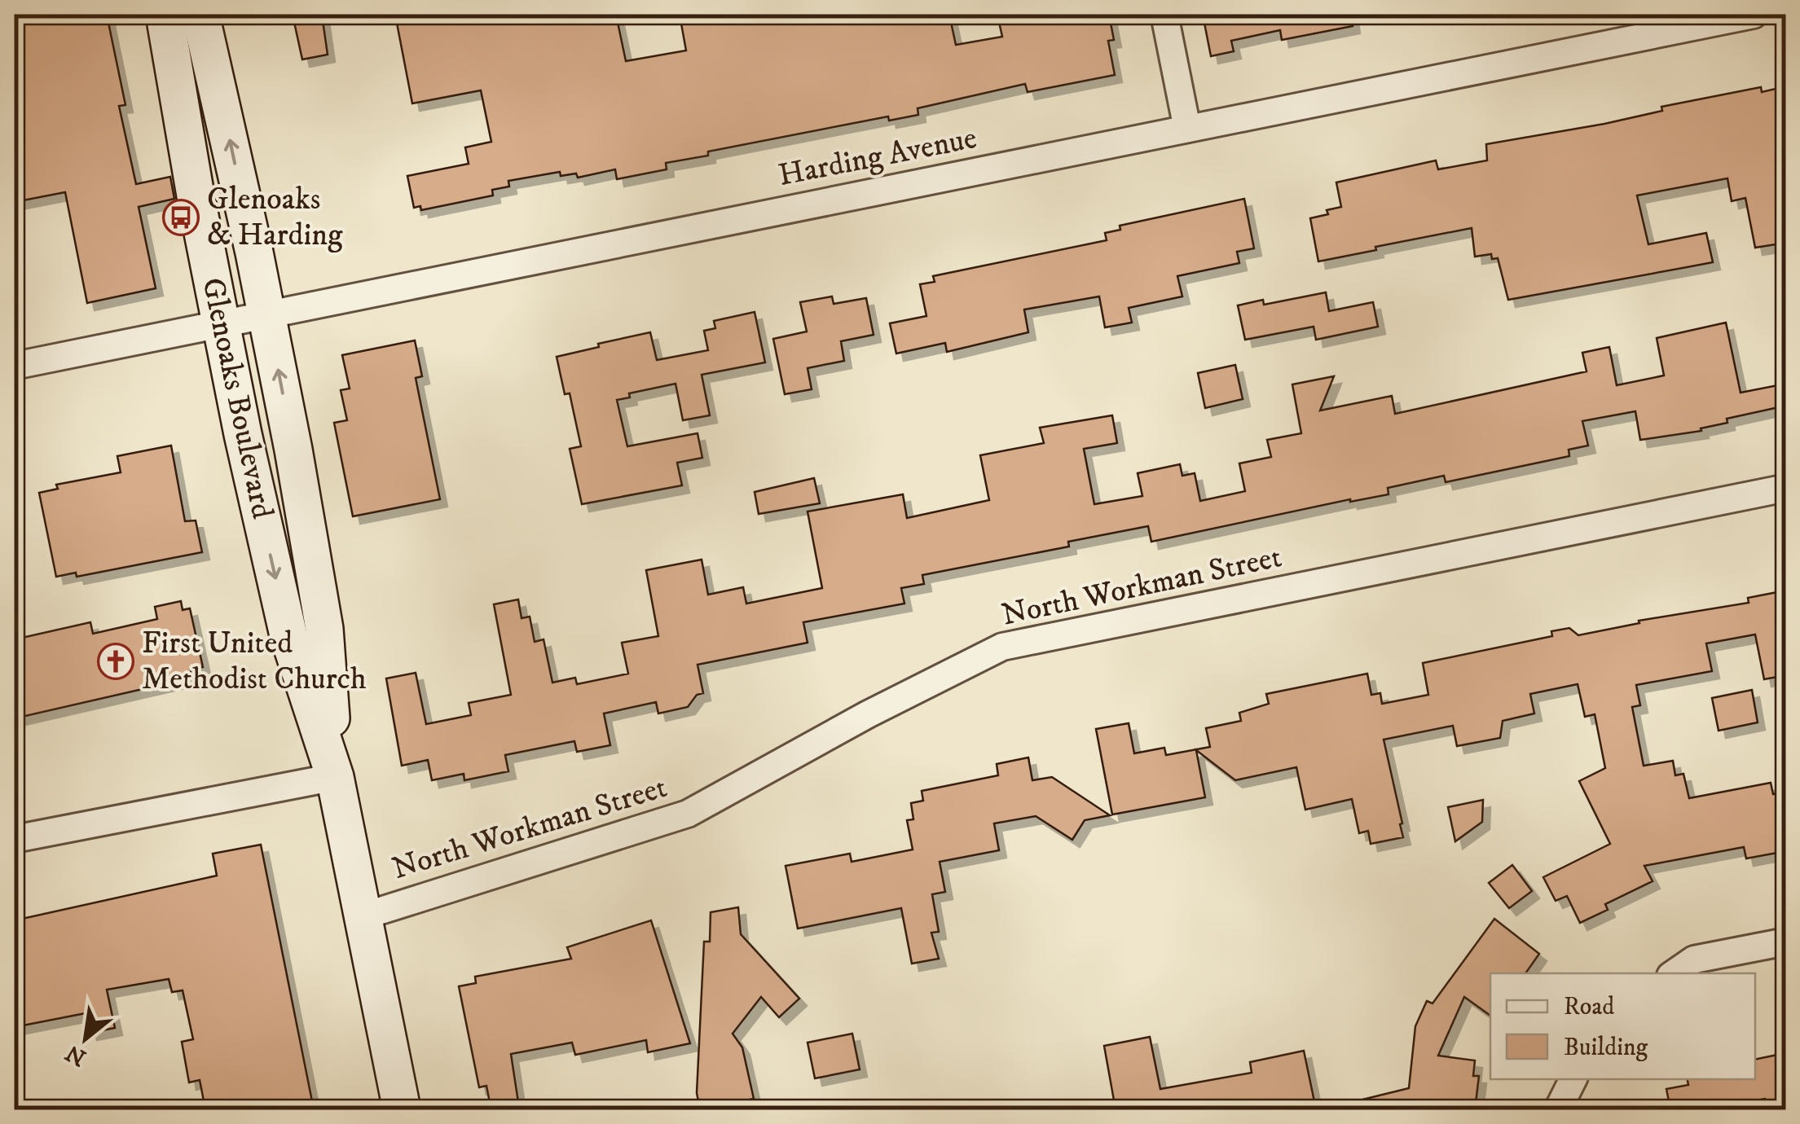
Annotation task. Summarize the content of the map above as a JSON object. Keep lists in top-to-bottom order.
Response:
{
  "streets": {
    "main road": ["Glenoaks Boulevard"],
    "street": ["Harding Avenue", "North Workman Street"]
  },
  "crossings": [
    ["Harding Avenue", "Glenoaks Boulevard"],
    ["Glenoaks Boulevard", "North Workman Street"]
  ],
  "places": {
    "bus stop": ["Glenoaks & Harding"],
    "church": ["First United Methodist Church"]
  },
  "legend": ["Road", "Building"],
  "north": "bottom left"
}
